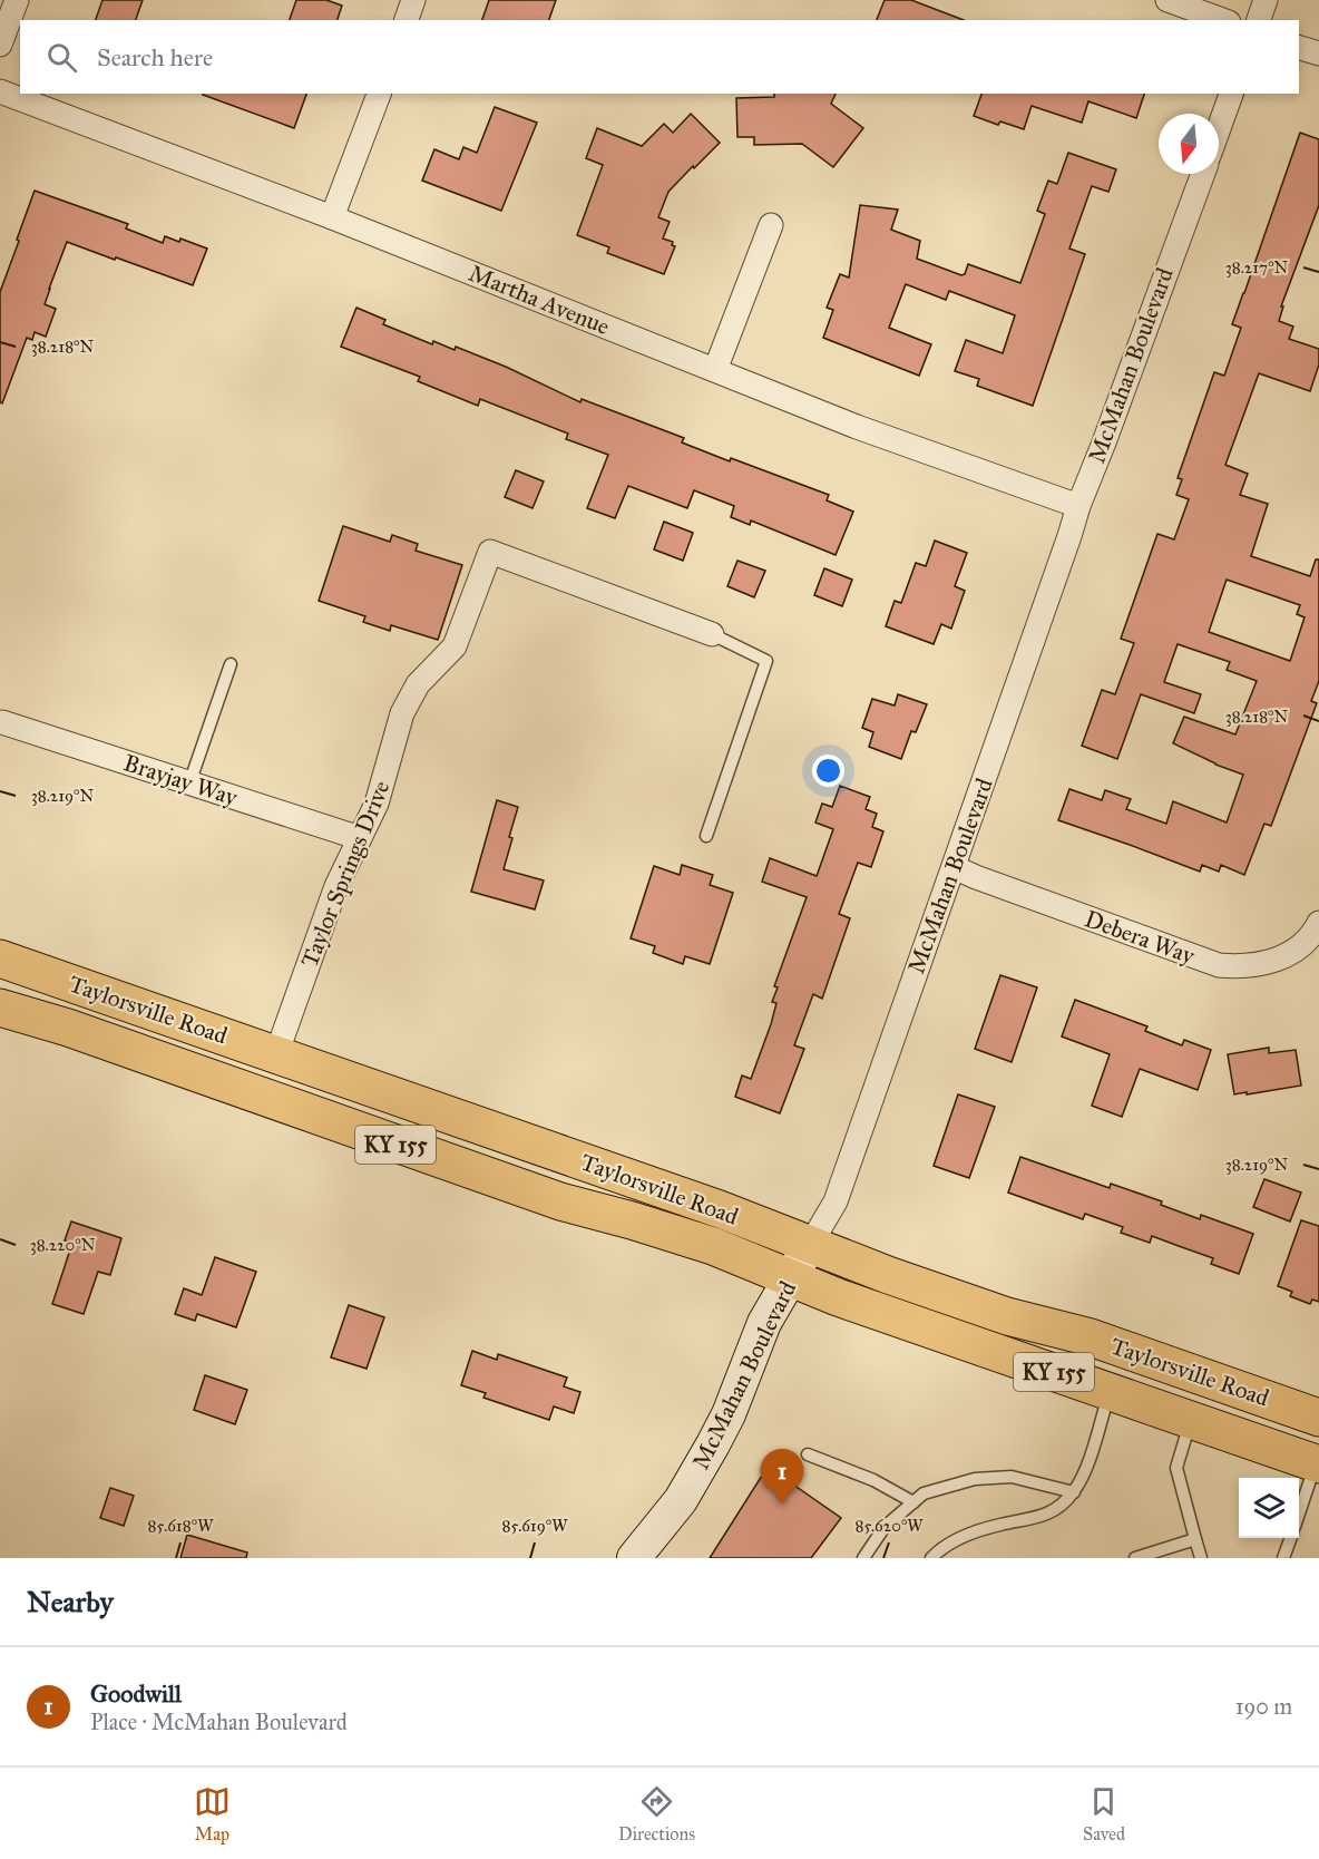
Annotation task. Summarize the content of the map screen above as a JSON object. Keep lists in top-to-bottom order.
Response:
{
  "streets": {
    "main road": ["Taylorsville Road", "KY 155"],
    "street": [
      "Martha Avenue",
      "McMahan Boulevard",
      "Brayjay Way",
      "Taylor Springs Drive",
      "Debera Way"
    ]
  },
  "crossings": [
    ["Martha Avenue", "McMahan Boulevard"],
    ["McMahan Boulevard", "Debera Way"],
    ["McMahan Boulevard", "Taylorsville Road"],
    ["Brayjay Way", "Taylor Springs Drive"],
    ["Taylor Springs Drive", "Taylorsville Road"]
  ],
  "north": "bottom",
  "page": {
    "search": "Search here",
    "pins": "1",
    "heading": "Nearby",
    "list": [
      {
        "mark": "1",
        "name": "Goodwill",
        "note": "Place · McMahan Boulevard",
        "value": "190 m"
      }
    ],
    "nav": ["Map", "Directions", "Saved"]
  },
  "coordinates": [
    "38.217°N",
    "38.218°N",
    "38.219°N",
    "38.220°N",
    "85.618°W",
    "85.619°W",
    "85.620°W"
  ]
}
